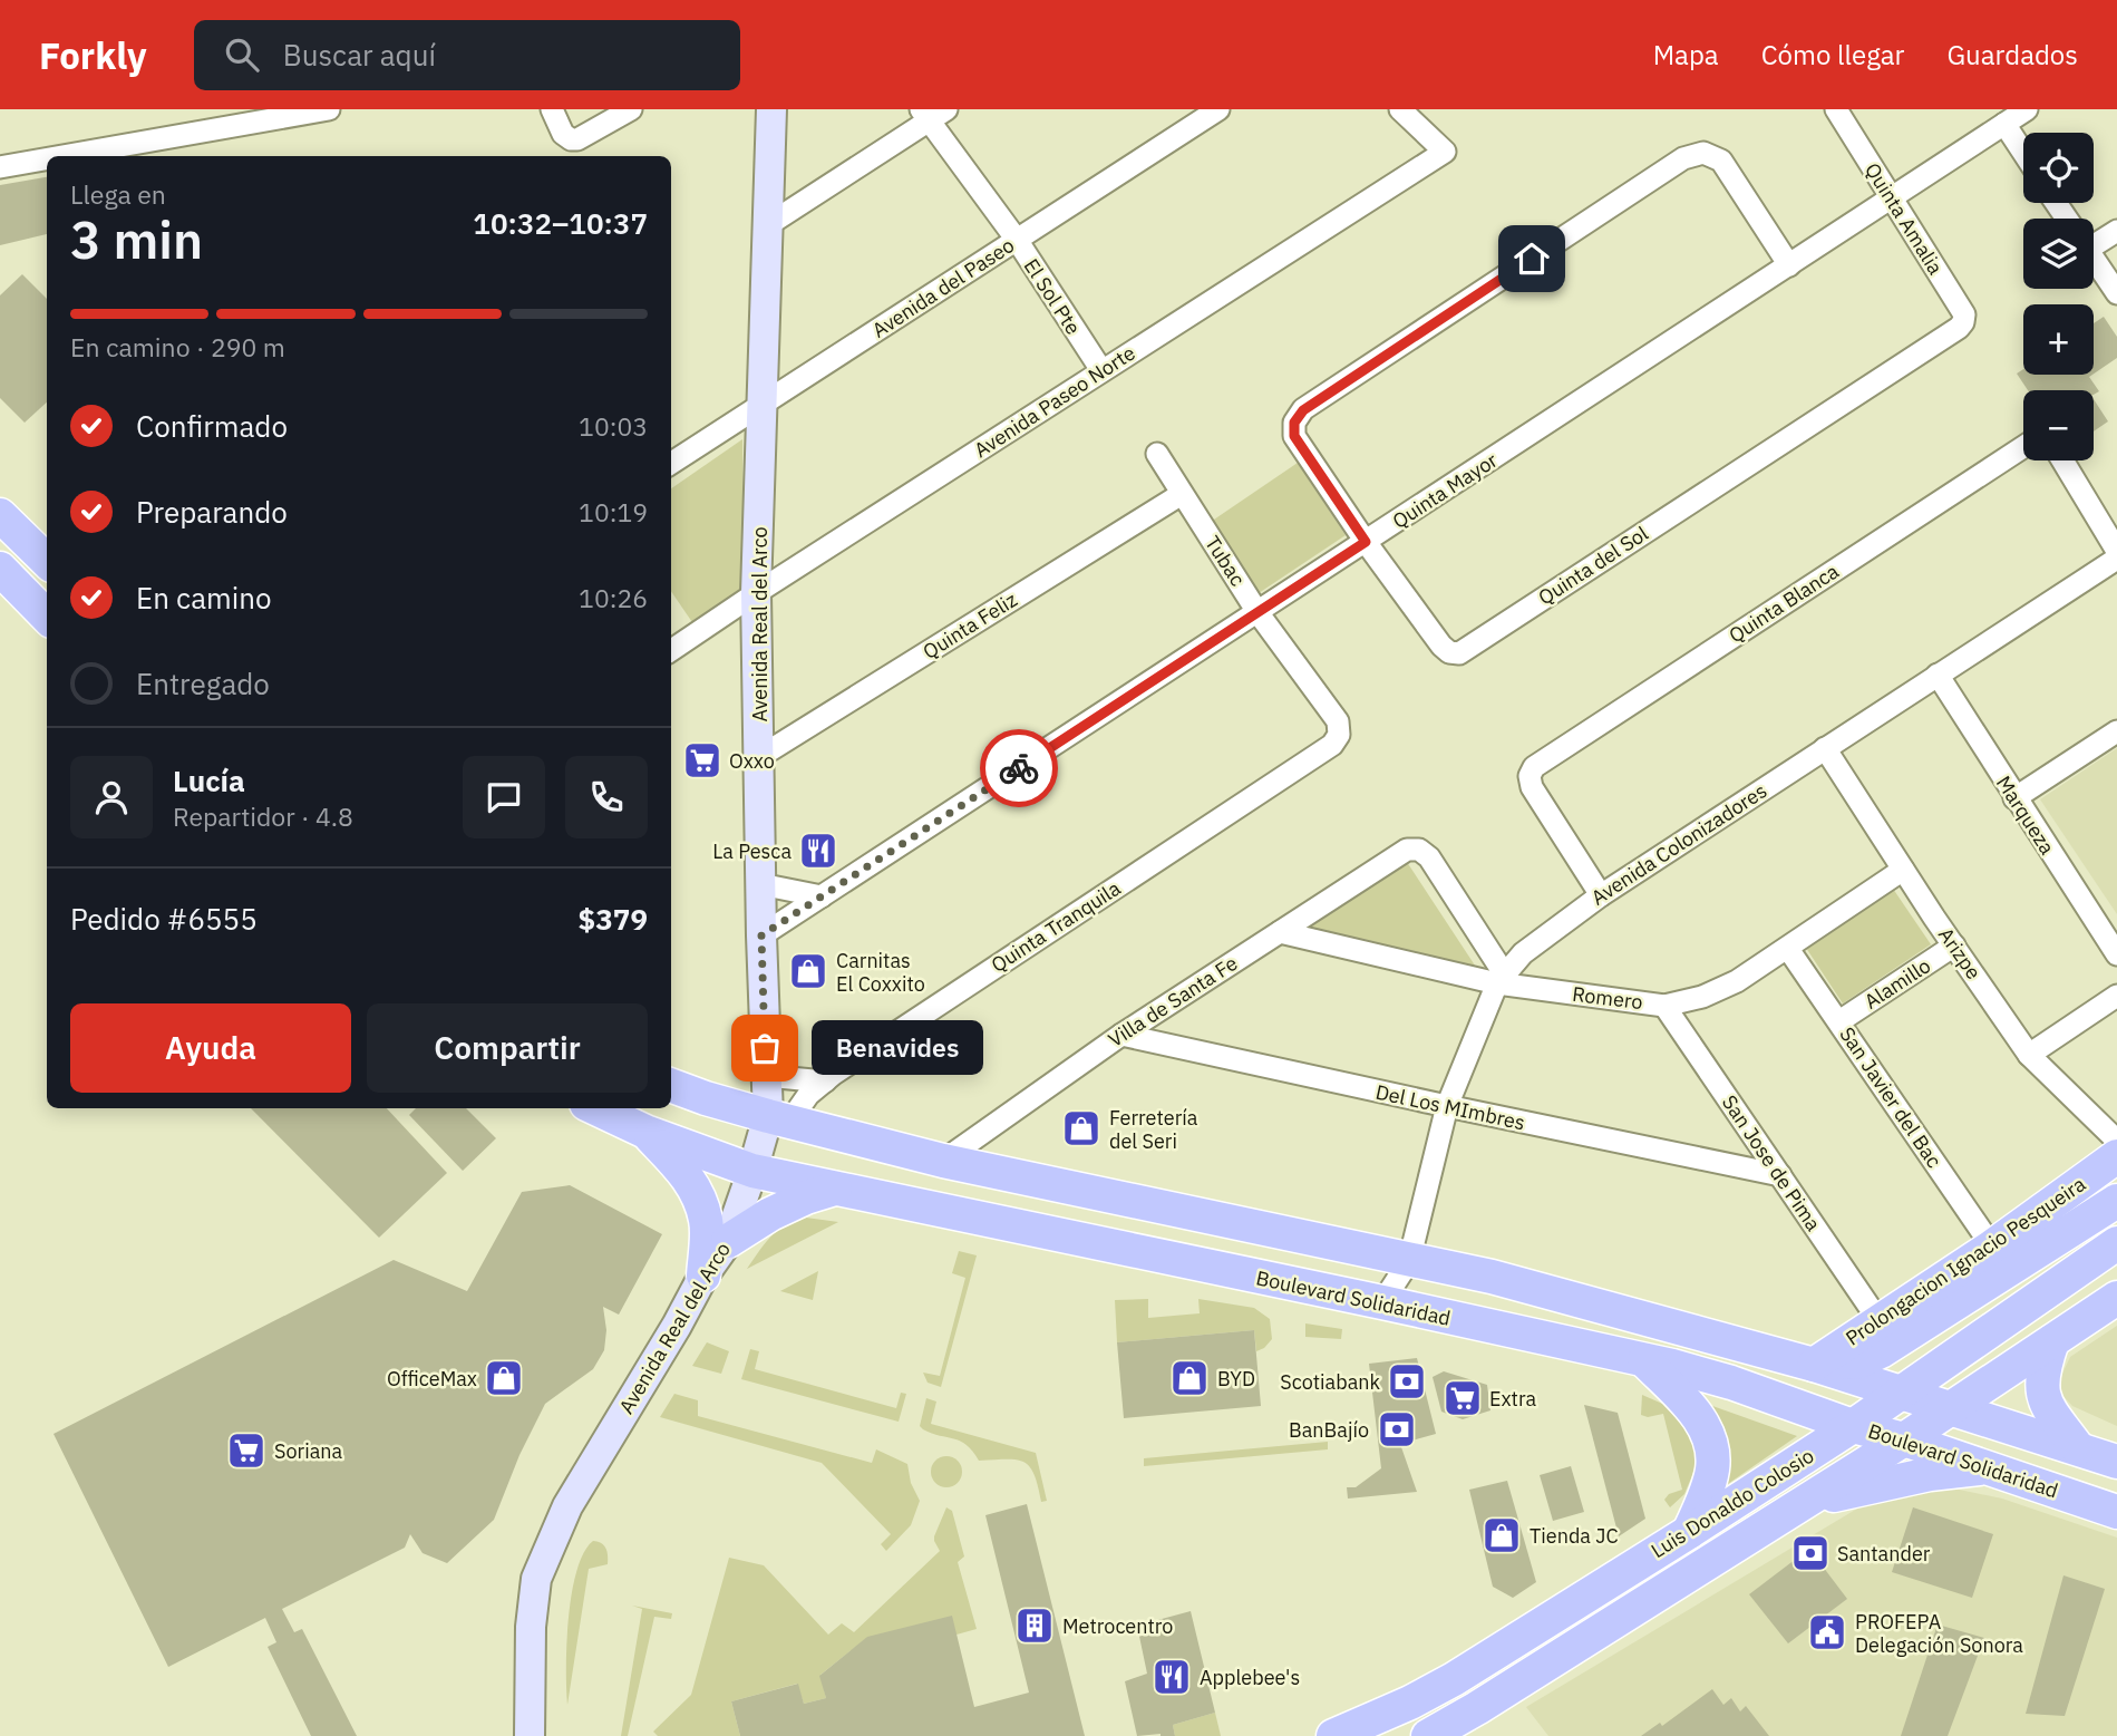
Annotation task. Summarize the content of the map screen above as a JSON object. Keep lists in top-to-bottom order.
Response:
{
  "streets": {
    "main road": ["Prolongacion Ignacio Pesqueira", "Boulevard Solidaridad", "Luis Donaldo Colosio"],
    "street": [
      "Quinta Amalia",
      "Avenida del Paseo",
      "El Sol Pte",
      "Avenida Paseo Norte",
      "Quinta Mayor",
      "Tubac",
      "Quinta del Sol",
      "Quinta Blanca",
      "Avenida Real del Arco",
      "Quinta Feliz",
      "Marqueza",
      "Avenida Colonizadores",
      "Quinta Tranquila",
      "Arizpe",
      "Alamillo",
      "Romero",
      "Villa de Santa Fe",
      "San Javier del Bac",
      "Del Los MImbres",
      "San Jose de Pima"
    ]
  },
  "crossings": [
    ["Quinta Amalia", "Quinta Mayor"],
    ["Quinta Amalia", "Quinta del Sol"],
    ["Avenida del Paseo", "El Sol Pte"],
    ["Avenida del Paseo", "Avenida Real del Arco"],
    ["El Sol Pte", "Avenida Paseo Norte"],
    ["Avenida Paseo Norte", "Avenida Real del Arco"],
    ["Quinta Mayor", "Tubac"],
    ["Quinta Mayor", "Quinta del Sol"],
    ["Quinta Mayor", "Avenida Real del Arco"],
    ["Tubac", "Quinta Feliz"],
    ["Tubac", "Quinta Tranquila"],
    ["Quinta Blanca", "Avenida Colonizadores"],
    ["Avenida Real del Arco", "Quinta Feliz"],
    ["Avenida Real del Arco", "Quinta Tranquila"],
    ["Avenida Real del Arco", "Boulevard Solidaridad"],
    ["Marqueza", "Avenida Colonizadores"],
    ["Avenida Colonizadores", "Arizpe"],
    ["Avenida Colonizadores", "Romero"],
    ["Avenida Colonizadores", "Villa de Santa Fe"],
    ["Avenida Colonizadores", "Del Los MImbres"],
    ["Avenida Colonizadores", "Boulevard Solidaridad"],
    ["Arizpe", "Alamillo"],
    ["Arizpe", "Romero"],
    ["Alamillo", "San Javier del Bac"],
    ["Romero", "Villa de Santa Fe"],
    ["Romero", "San Javier del Bac"],
    ["Romero", "San Jose de Pima"],
    ["Villa de Santa Fe", "Del Los MImbres"],
    ["San Javier del Bac", "Prolongacion Ignacio Pesqueira"],
    ["Del Los MImbres", "San Jose de Pima"],
    ["San Jose de Pima", "Prolongacion Ignacio Pesqueira"],
    ["Boulevard Solidaridad", "Luis Donaldo Colosio"]
  ],
  "places": {
    "supermarket": ["Oxxo", "Extra", "Soriana"],
    "restaurant": ["La Pesca", "Applebee's"],
    "shop": [
      "Carnitas El Coxxito",
      "Ferretería del Seri",
      "OfficeMax",
      "BYD",
      "Tienda JC"
    ],
    "other": ["Benavides"],
    "bank": ["Scotiabank", "BanBajío", "Santander"],
    "building": ["Metrocentro"],
    "public building": ["PROFEPA Delegación Sonora"]
  },
  "page": {
    "header": "Forkly",
    "search": "Buscar aquí",
    "nav": ["Mapa", "Cómo llegar", "Guardados"],
    "map_buttons": ["+", "−"],
    "heading": ["3 min", "Llega en", "10:32–10:37"],
    "panel": [
      "Lucía",
      "Repartidor · 4.8",
      "Pedido #6555",
      "$379"
    ],
    "bar": "En camino · 290 m",
    "list": [
      ["Confirmado", "10:03"],
      ["Preparando", "10:19"],
      ["En camino", "10:26"],
      "Entregado"
    ],
    "buttons": ["Ayuda", "Compartir"],
    "bubble": "Benavides"
  }
}
